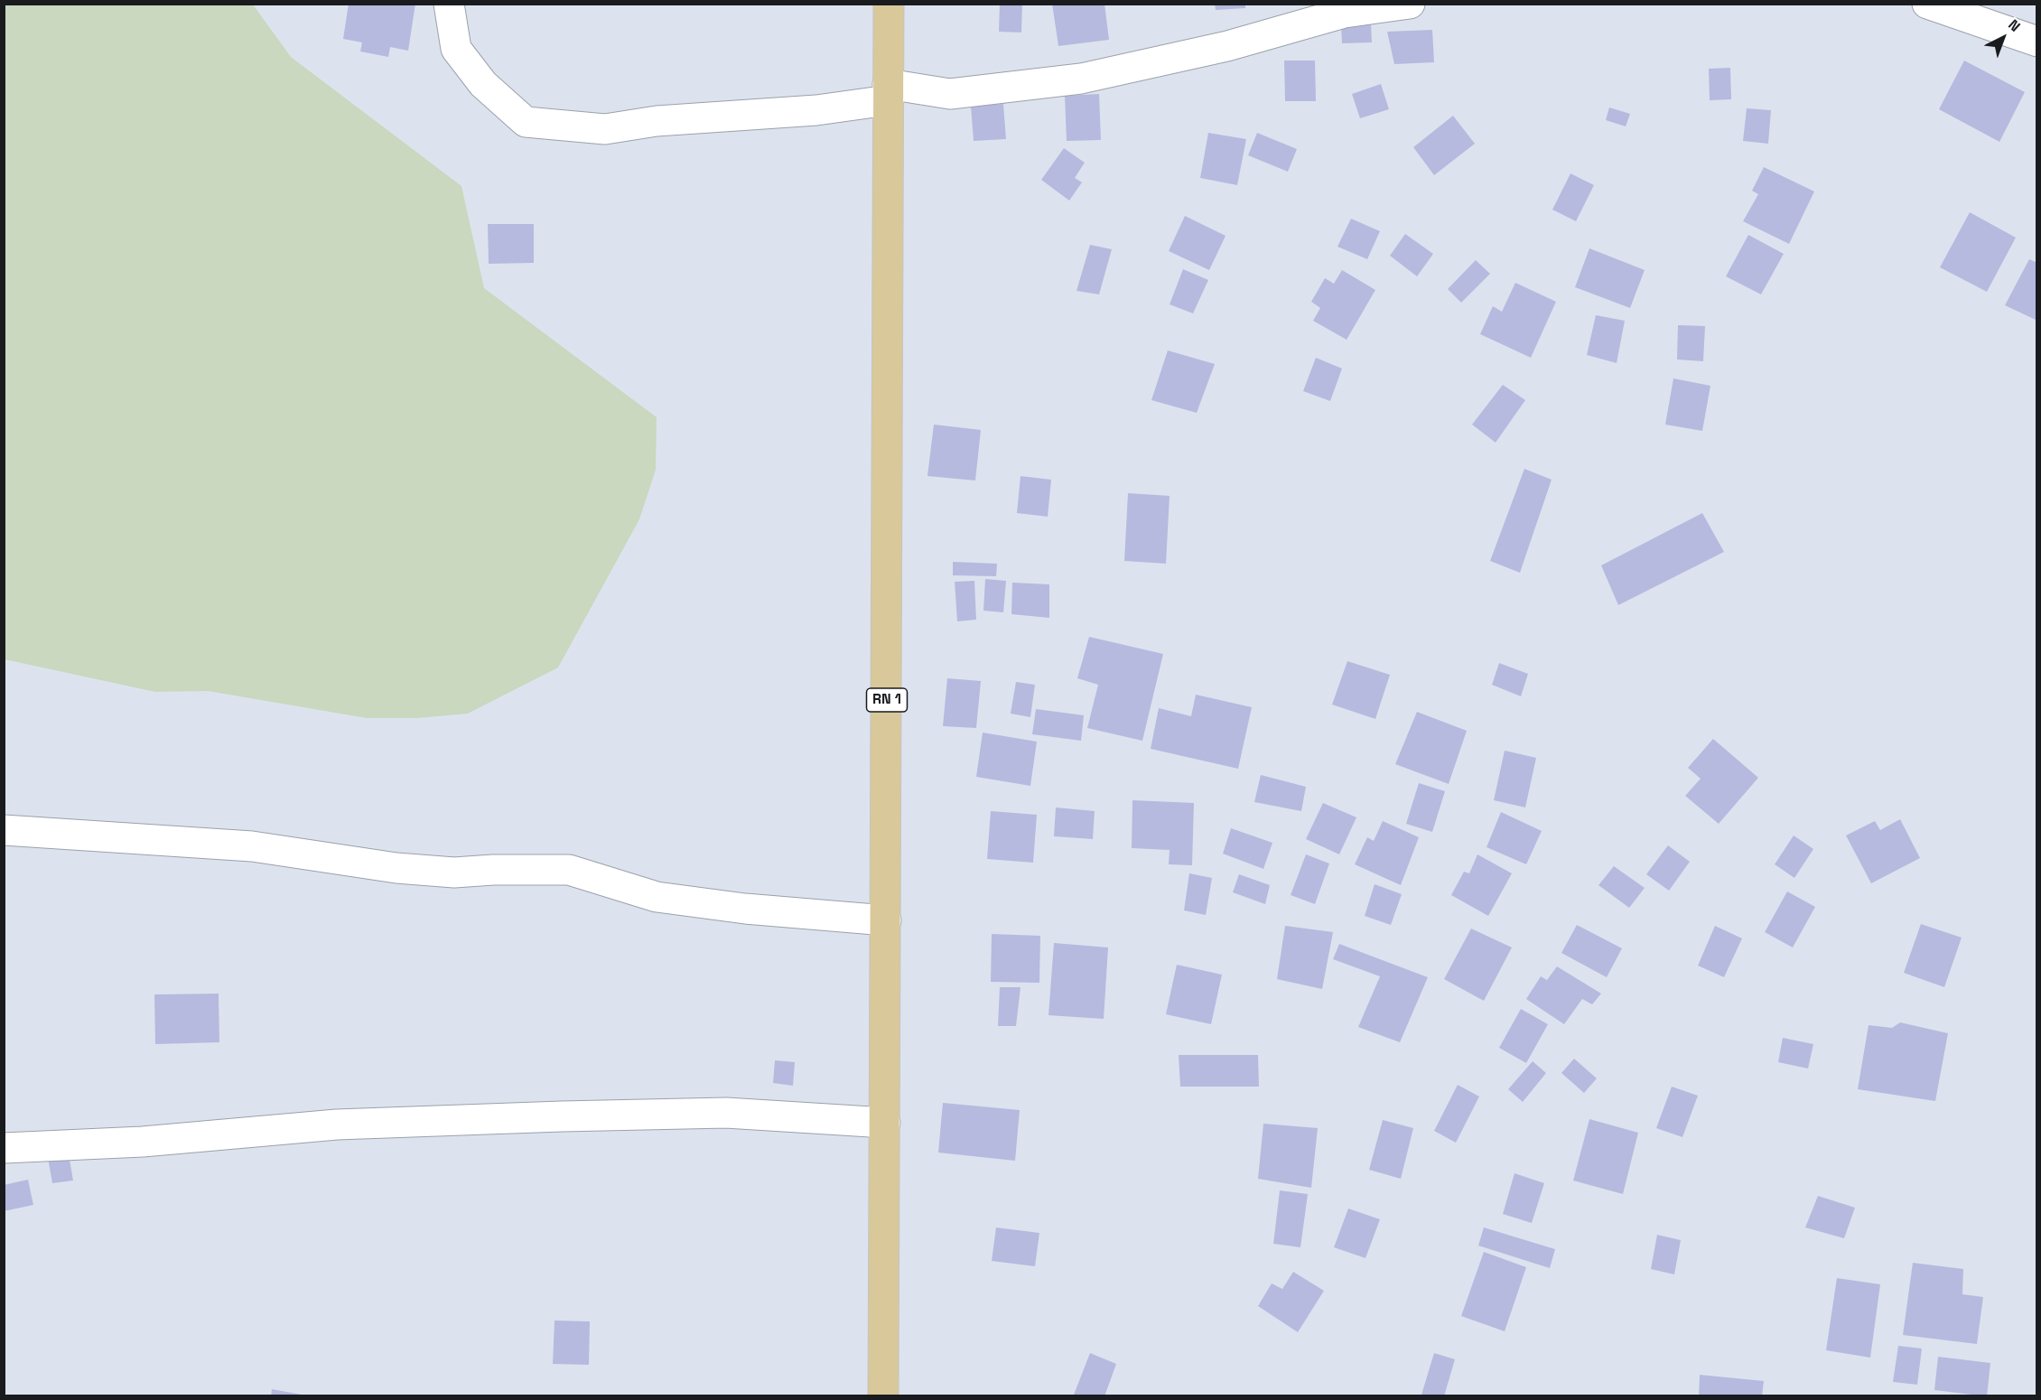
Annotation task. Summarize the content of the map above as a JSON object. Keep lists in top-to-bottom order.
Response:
{
  "streets": {
    "main road": ["RN 1"]
  },
  "north": "top right"
}
